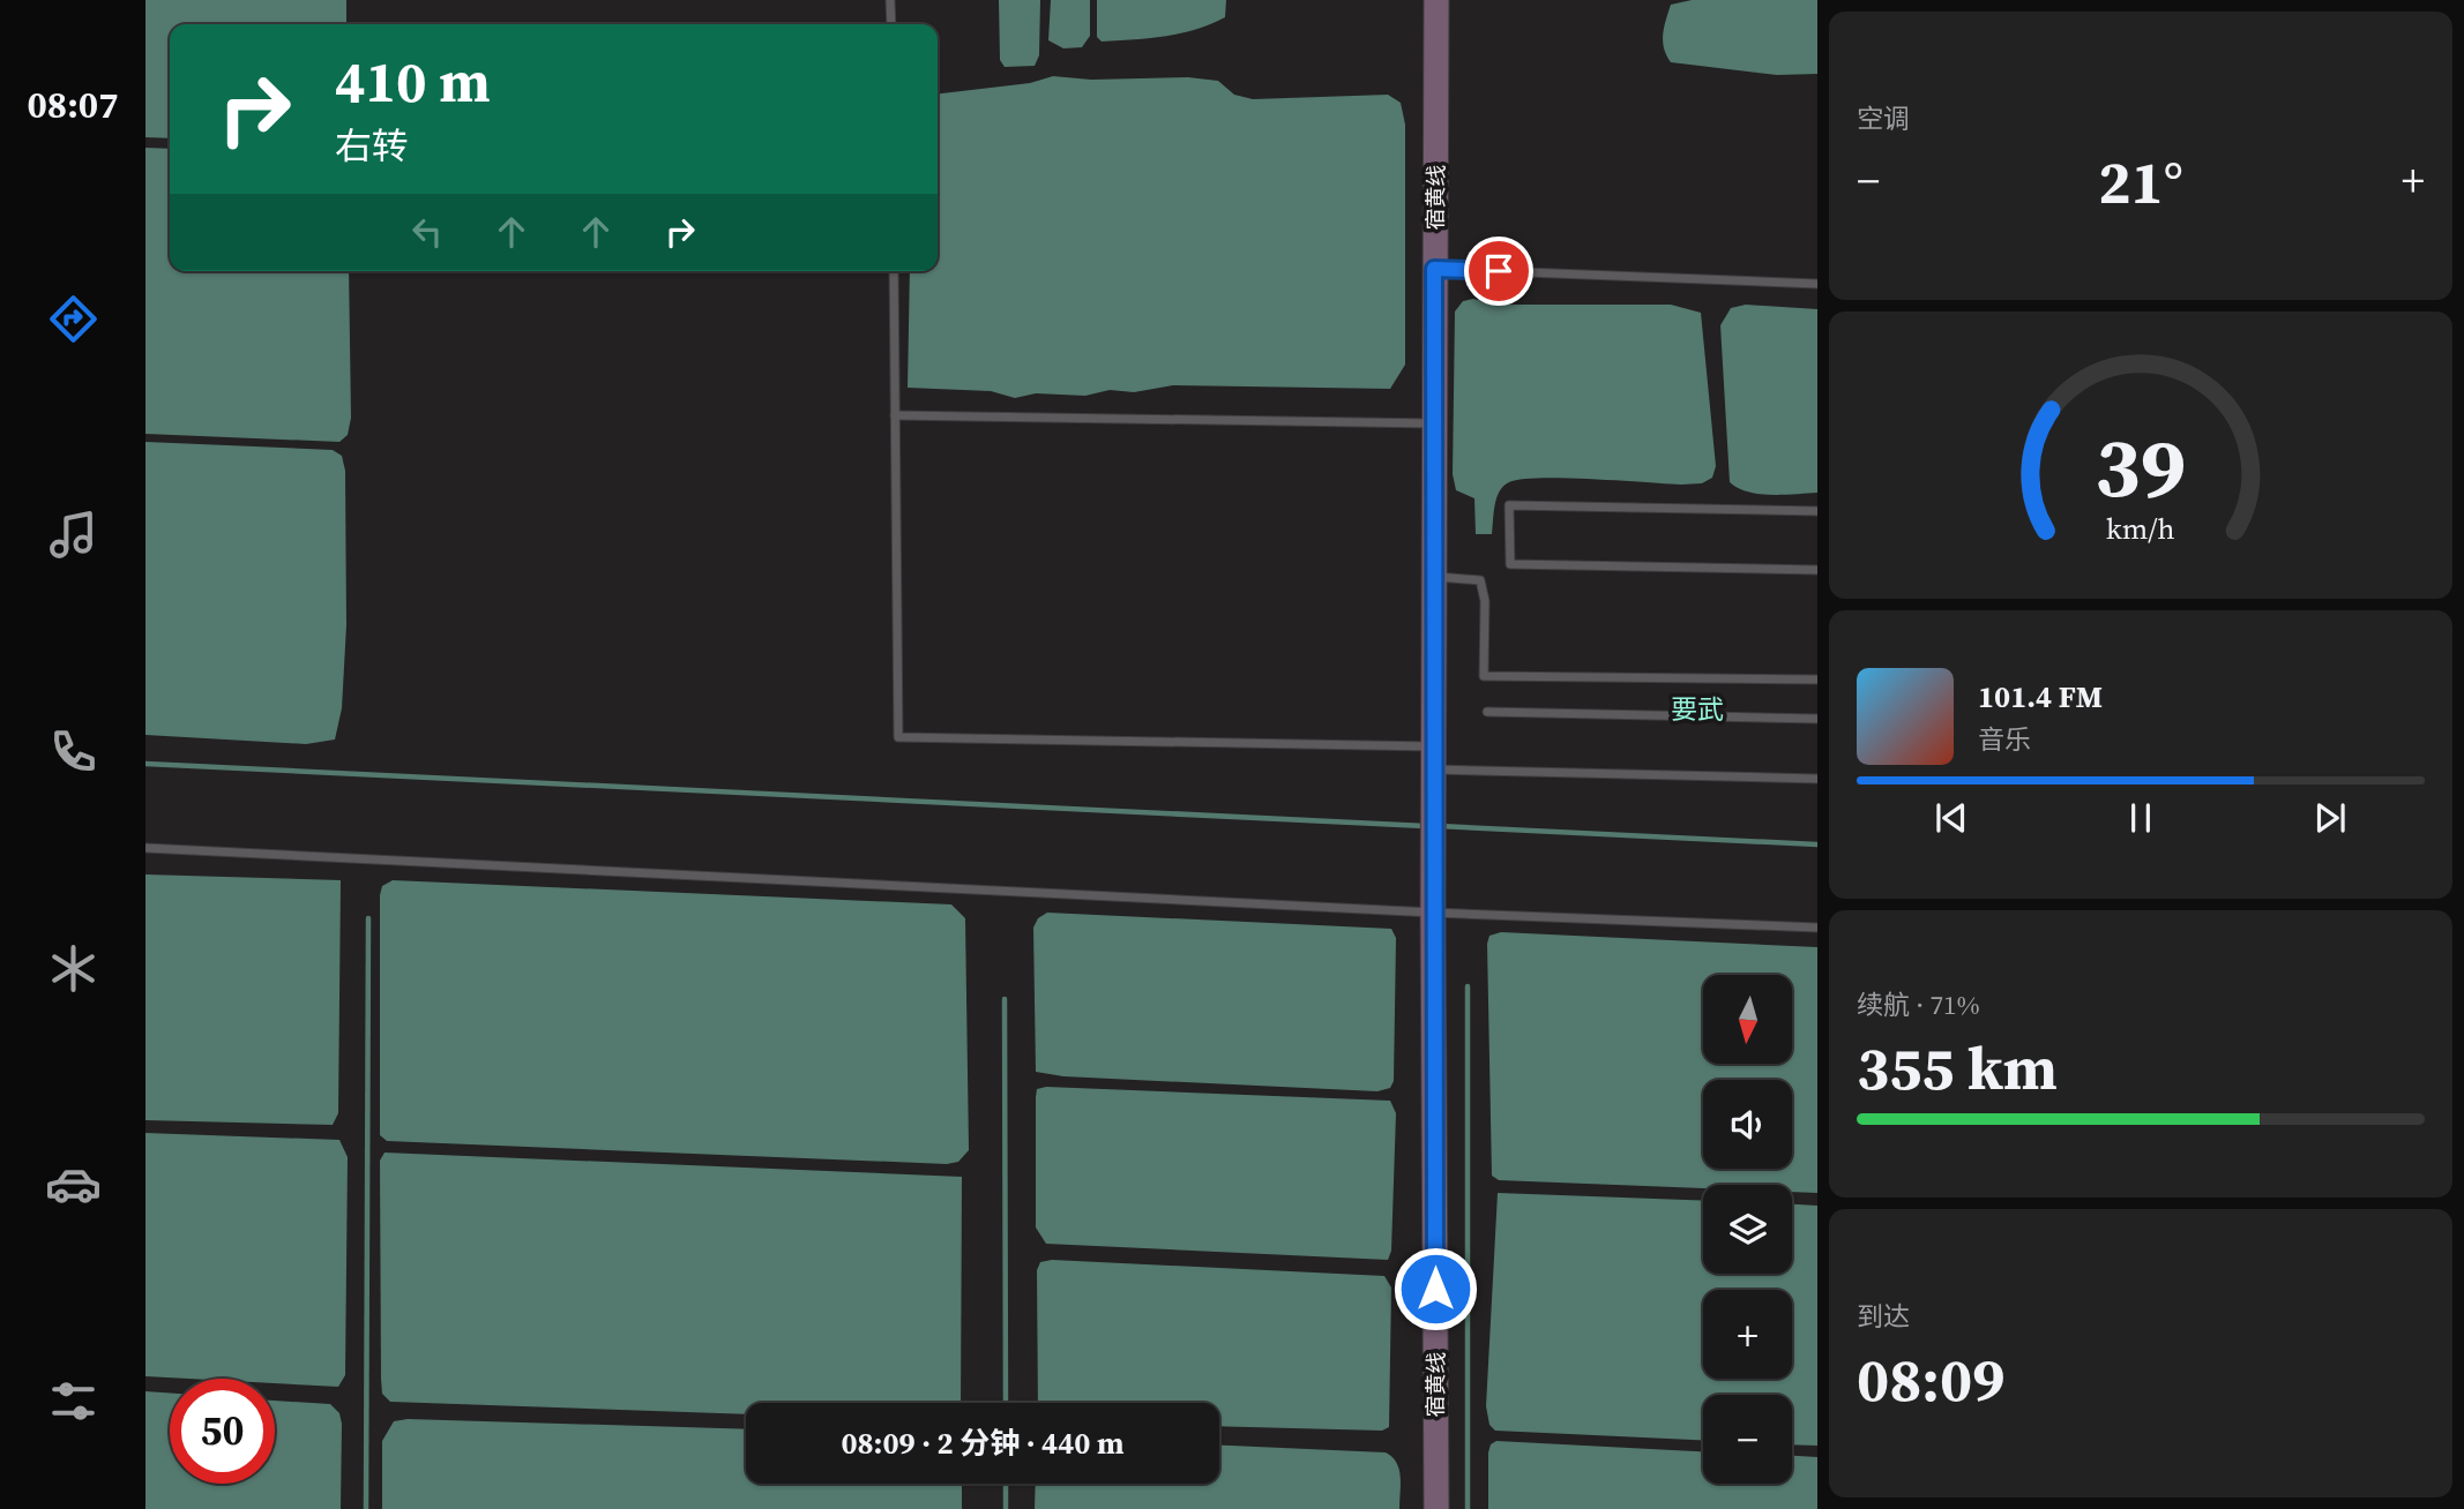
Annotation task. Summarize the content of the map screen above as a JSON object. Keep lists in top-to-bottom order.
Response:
{
  "streets": {
    "main road": ["宿黄线"]
  },
  "districts": ["要武"],
  "north": "bottom",
  "page": {
    "tabs": "08:07",
    "tile": [
      "空调",
      ["续航 · 71%", "355 km"],
      ["到达", "08:09"]
    ],
    "turn": ["410 m", "右转"],
    "heat": ["−", "21°", "+"],
    "song": ["101.4 FM", "音乐"],
    "map_buttons": ["+", "−"],
    "limit": "50",
    "trip": "08:09 · 2 分钟 · 440 m",
    "gauge": ["39", "km/h"]
  }
}
